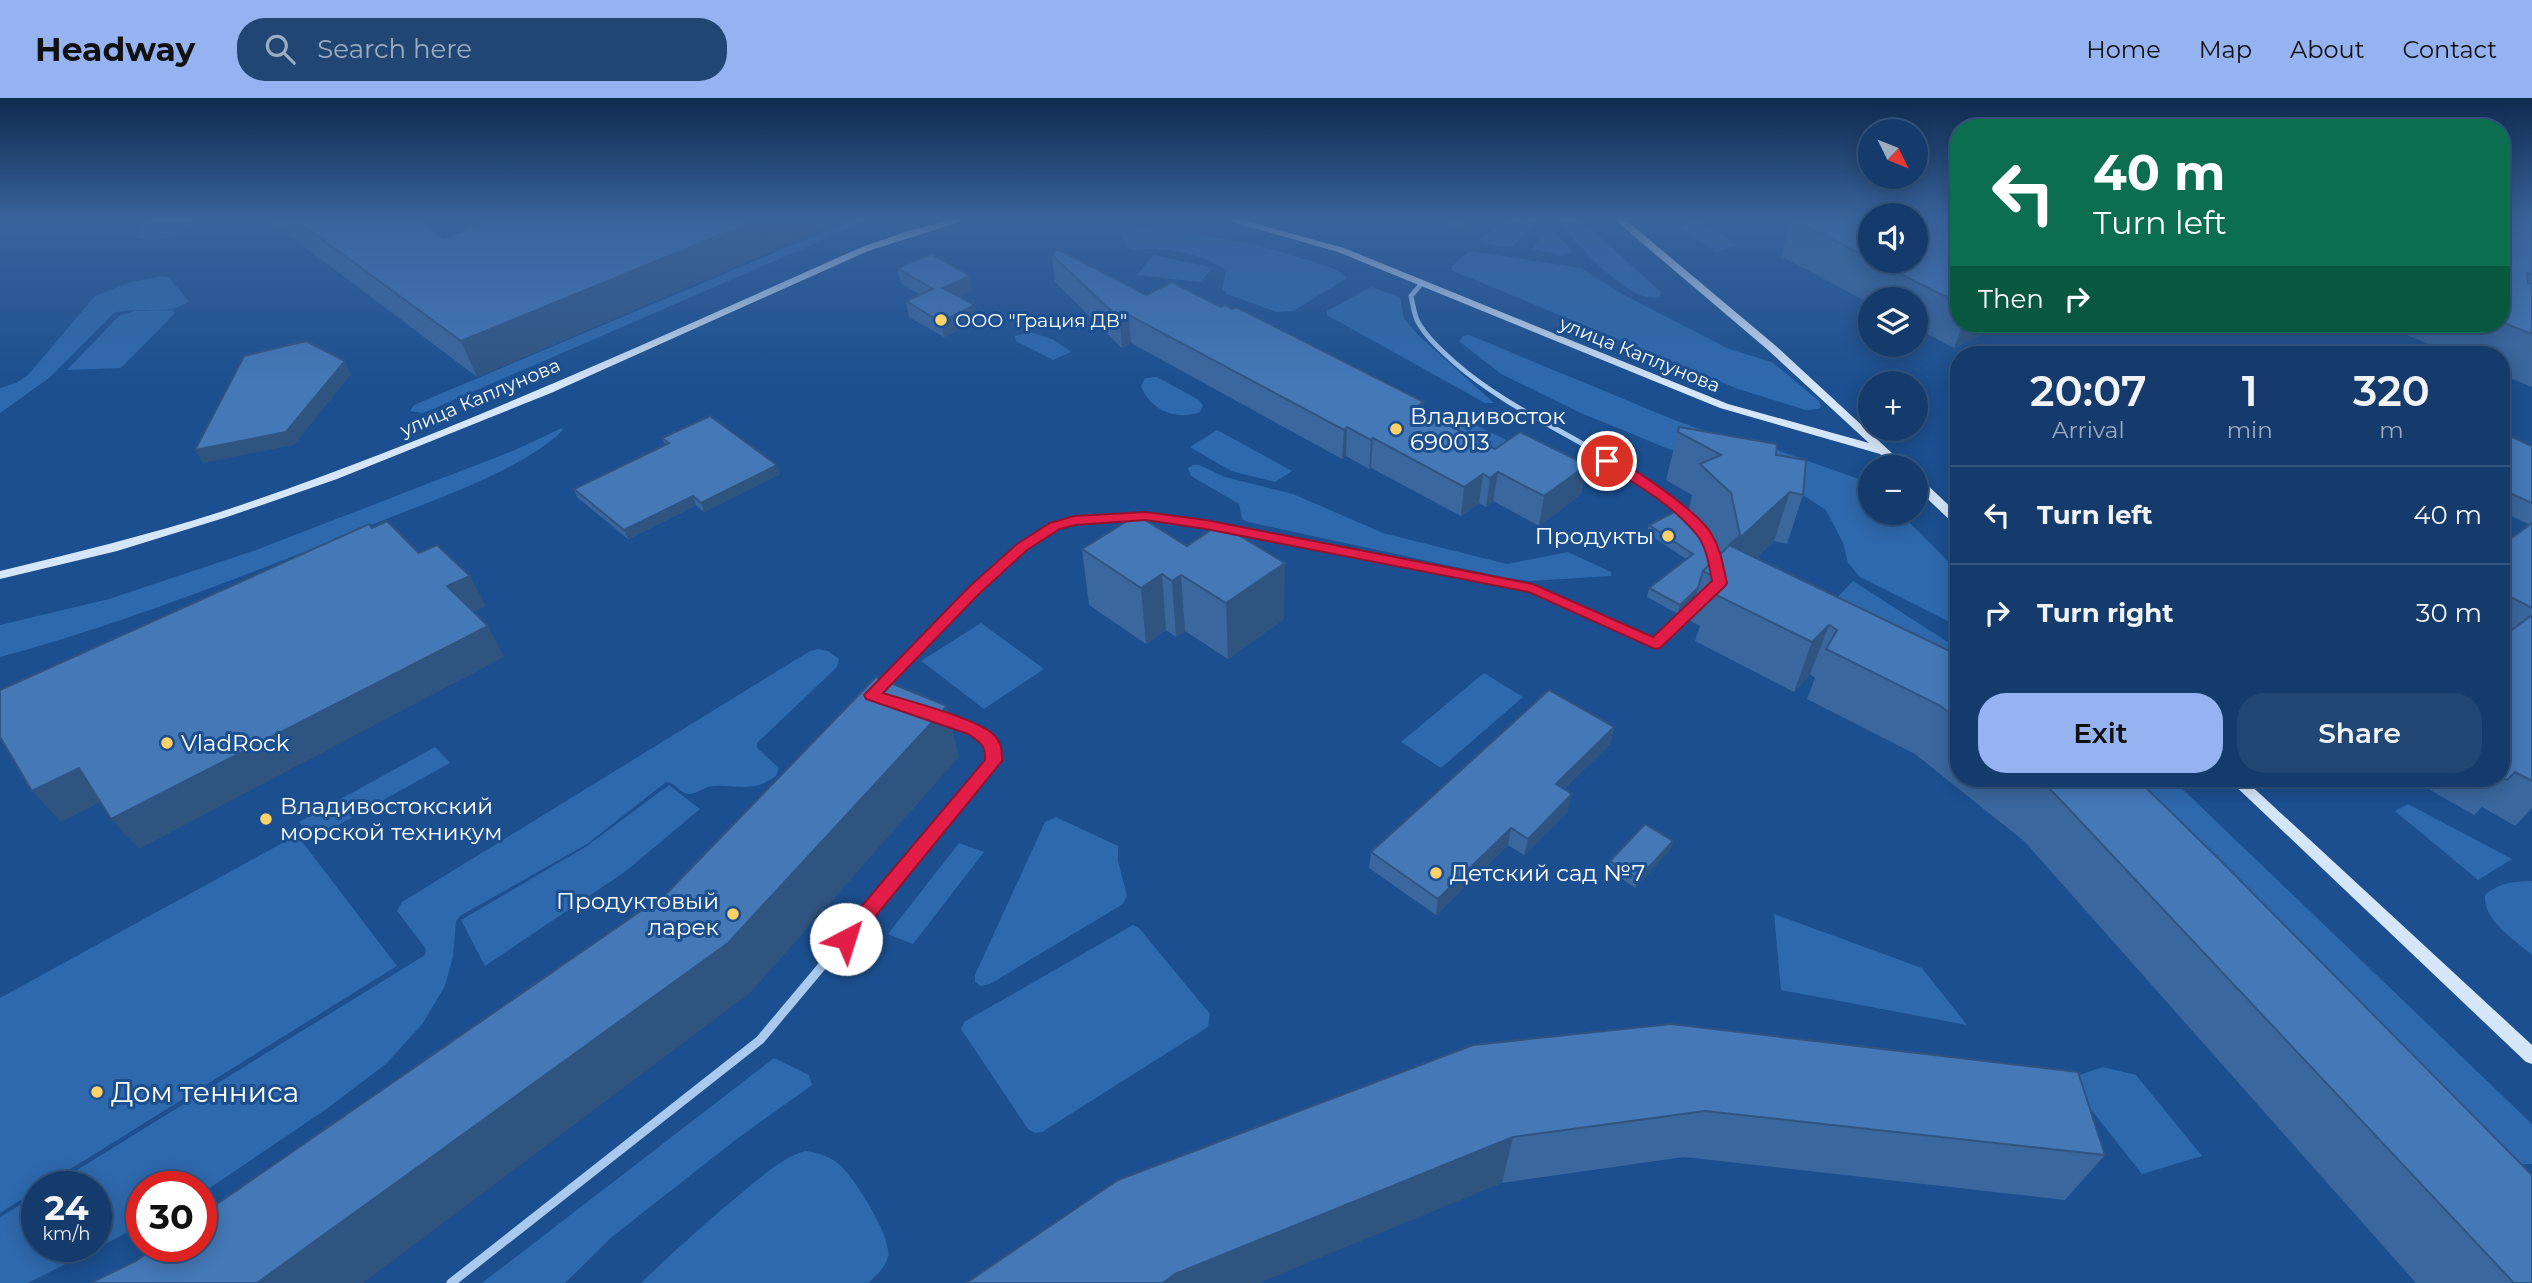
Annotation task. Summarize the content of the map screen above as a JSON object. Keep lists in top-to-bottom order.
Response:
{
  "streets": {
    "street": ["улица Каплунова"]
  },
  "places": [
    "ООО \"Грация ДВ\"",
    "Владивосток 690013",
    "Продукты",
    "VladRock",
    "Владивостокский морской техникум",
    "Детский сад №7",
    "Продуктовый ларек",
    "Дом тенниса"
  ],
  "north": "bottom right",
  "page": {
    "header": "Headway",
    "search": "Search here",
    "nav": [
      "Home",
      "Map",
      "About",
      "Contact"
    ],
    "map_buttons": ["+", "−"],
    "turn": ["40 m", "Turn left"],
    "then": "Then",
    "eta": [
      "20:07",
      "Arrival",
      "1",
      "min",
      "320",
      "m"
    ],
    "list": [
      {
        "name": "Turn left",
        "value": "40 m"
      },
      {
        "name": "Turn right",
        "value": "30 m"
      }
    ],
    "buttons": ["Exit", "Share"],
    "speed": "24 km/h",
    "limit": "30"
  }
}
